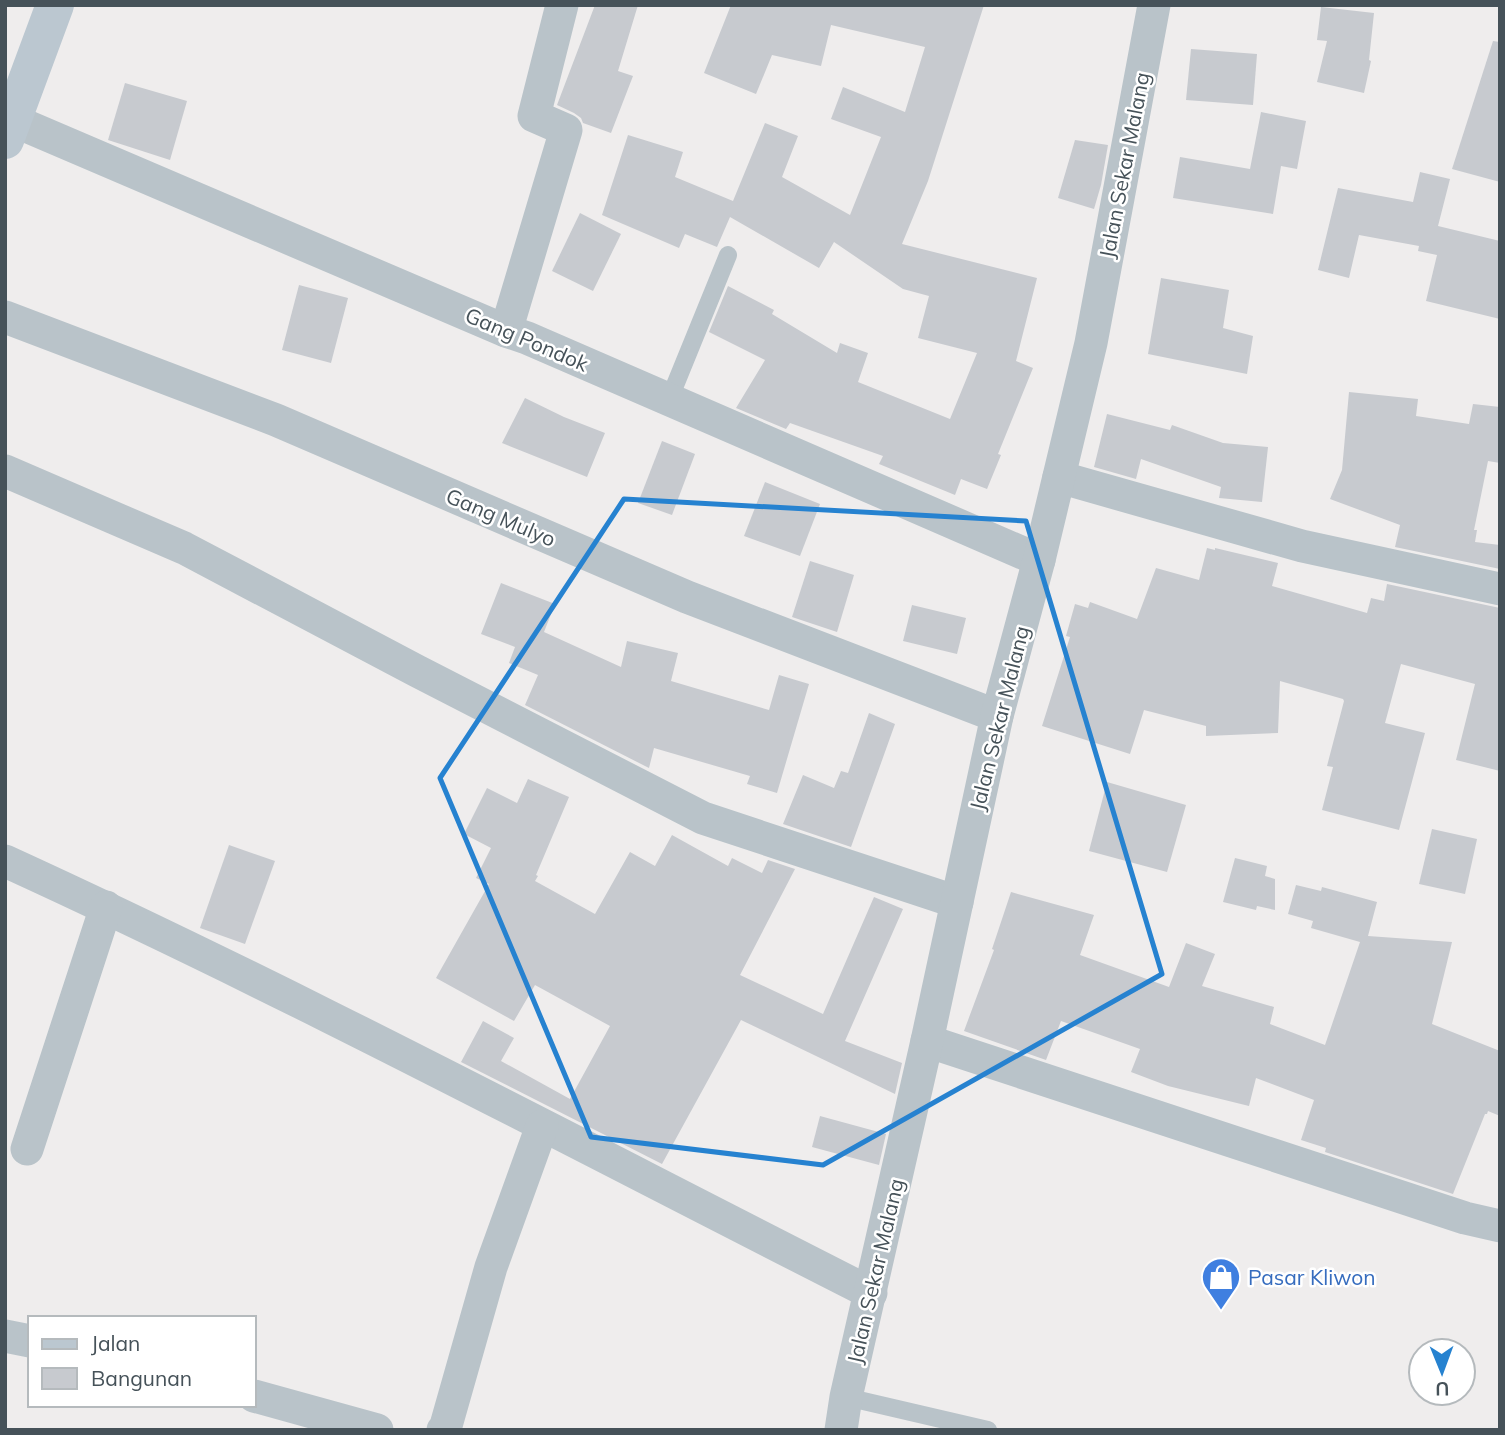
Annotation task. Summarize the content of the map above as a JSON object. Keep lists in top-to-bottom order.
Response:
{
  "streets": {
    "street": ["Jalan Sekar Malang", "Gang Pondok", "Gang Mulyo"]
  },
  "crossings": [
    ["Jalan Sekar Malang", "Gang Pondok"],
    ["Jalan Sekar Malang", "Gang Mulyo"]
  ],
  "places": {
    "shop": ["Pasar Kliwon"]
  },
  "legend": ["Jalan", "Bangunan"],
  "north": "bottom"
}
